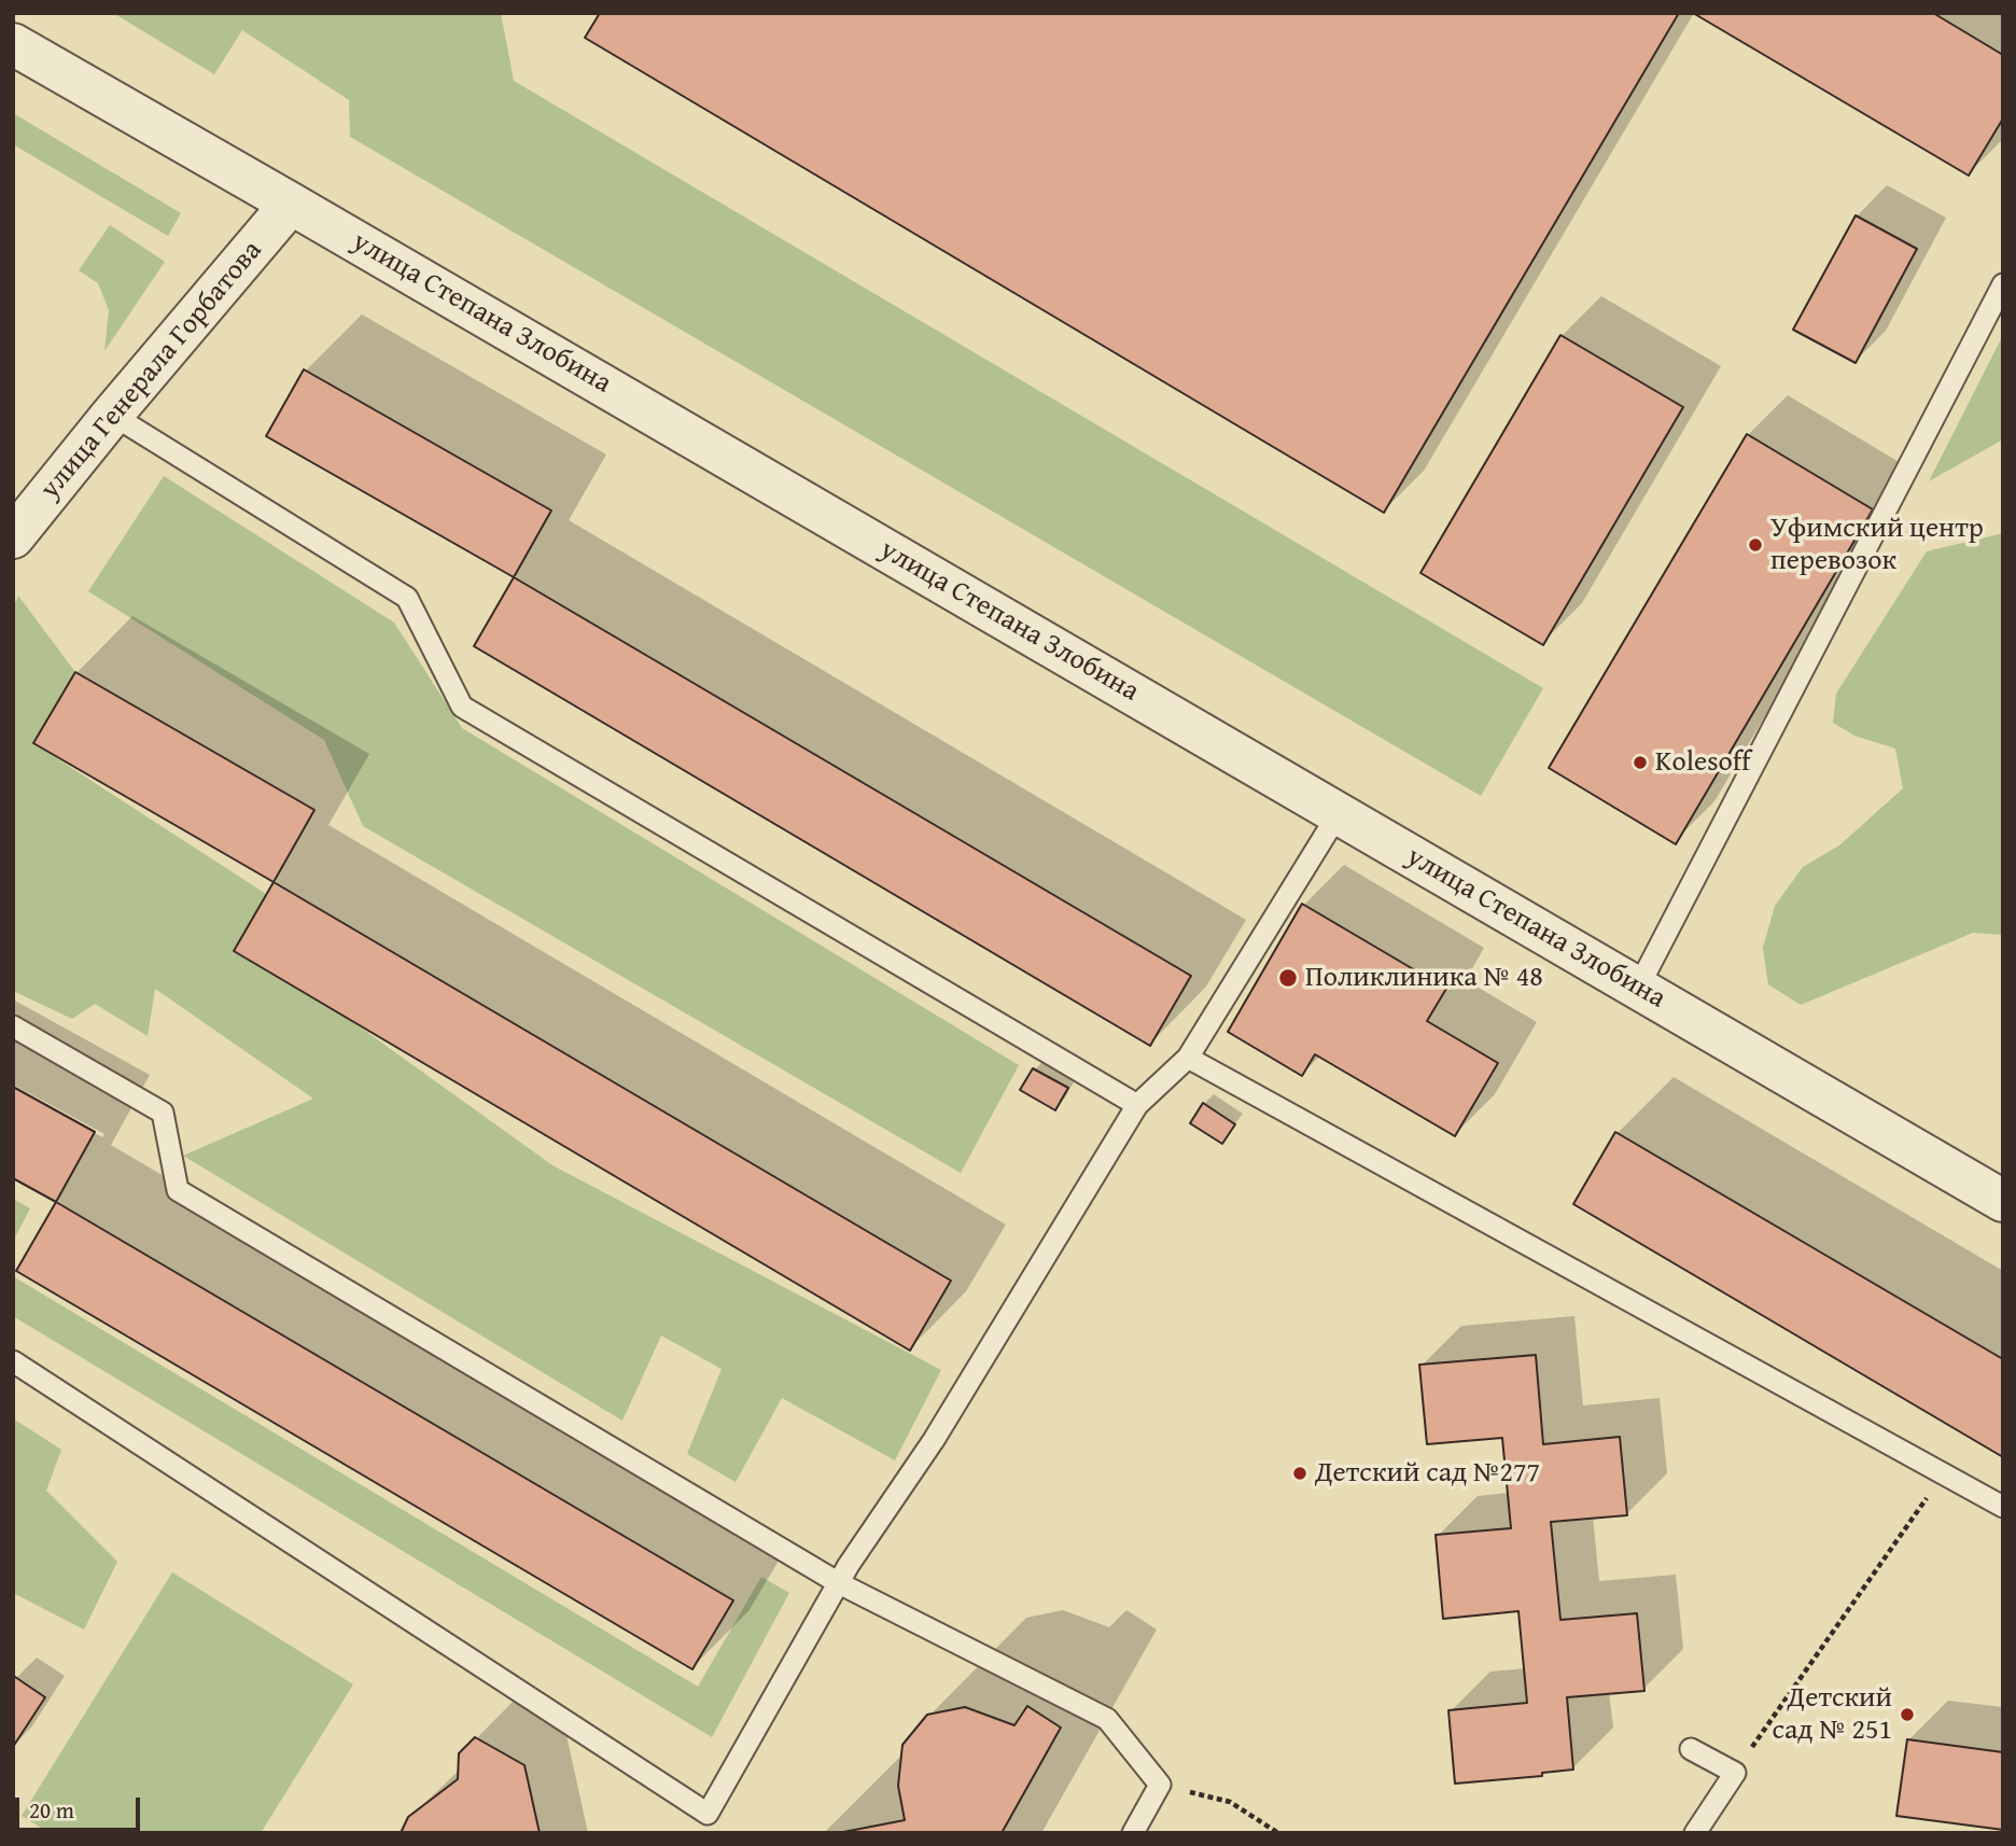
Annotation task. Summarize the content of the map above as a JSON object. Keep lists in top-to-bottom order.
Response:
{
  "streets": {
    "street": ["улица Степана Злобина", "улица Генерала Горбатова"]
  },
  "crossings": [
    ["улица Степана Злобина", "улица Генерала Горбатова"]
  ],
  "places": [
    "Уфимский центр перевозок",
    "Kolesoff",
    "Поликлиника № 48",
    "Детский сад №277",
    "Детский сад № 251"
  ],
  "scale_bar": "20 m"
}
